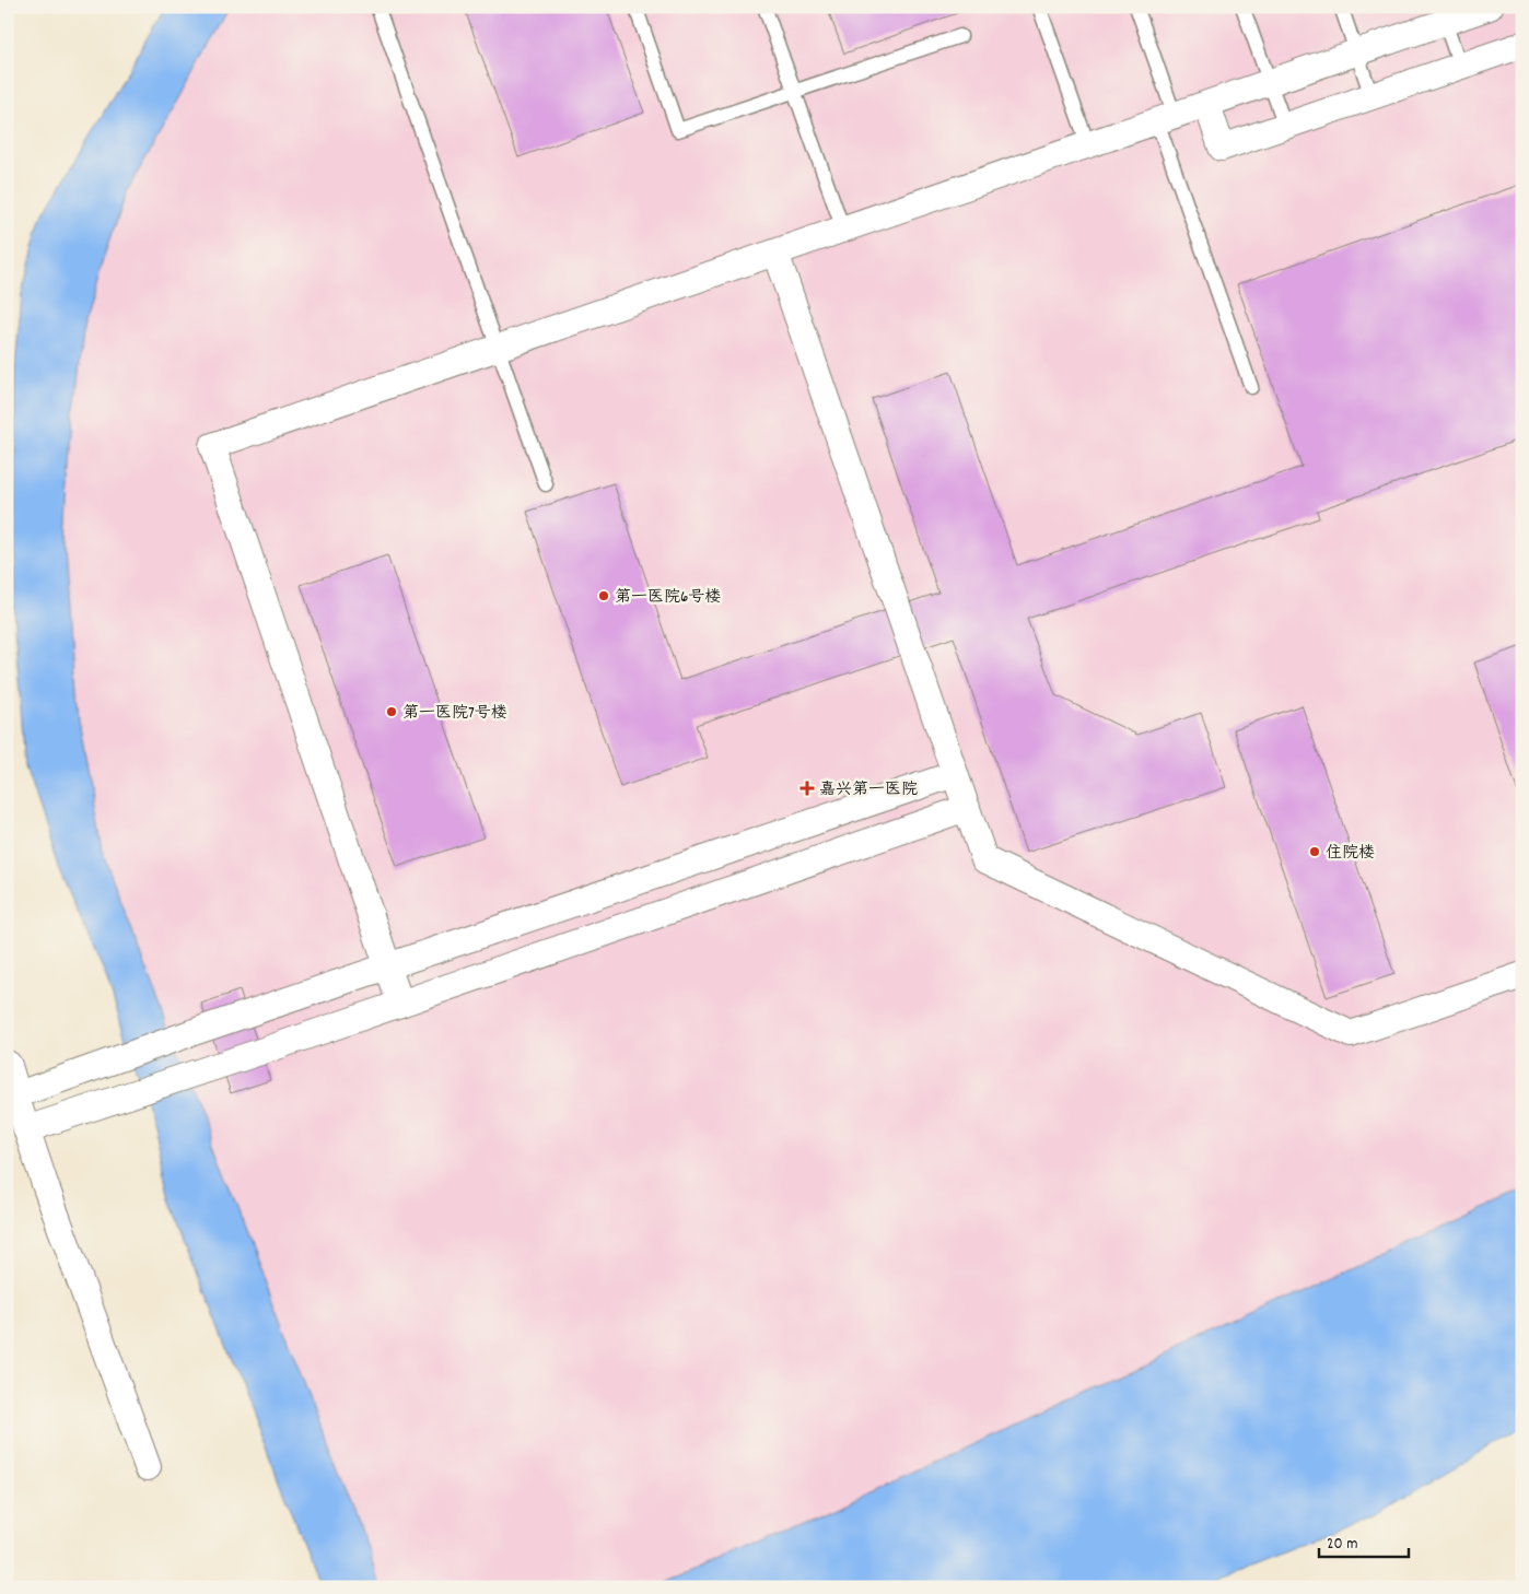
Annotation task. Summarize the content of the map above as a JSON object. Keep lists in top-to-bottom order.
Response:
{
  "places": {
    "other": ["第一医院6号楼", "第一医院7号楼", "住院楼"],
    "health": ["嘉兴第一医院"]
  },
  "scale_bar": "20 m"
}
